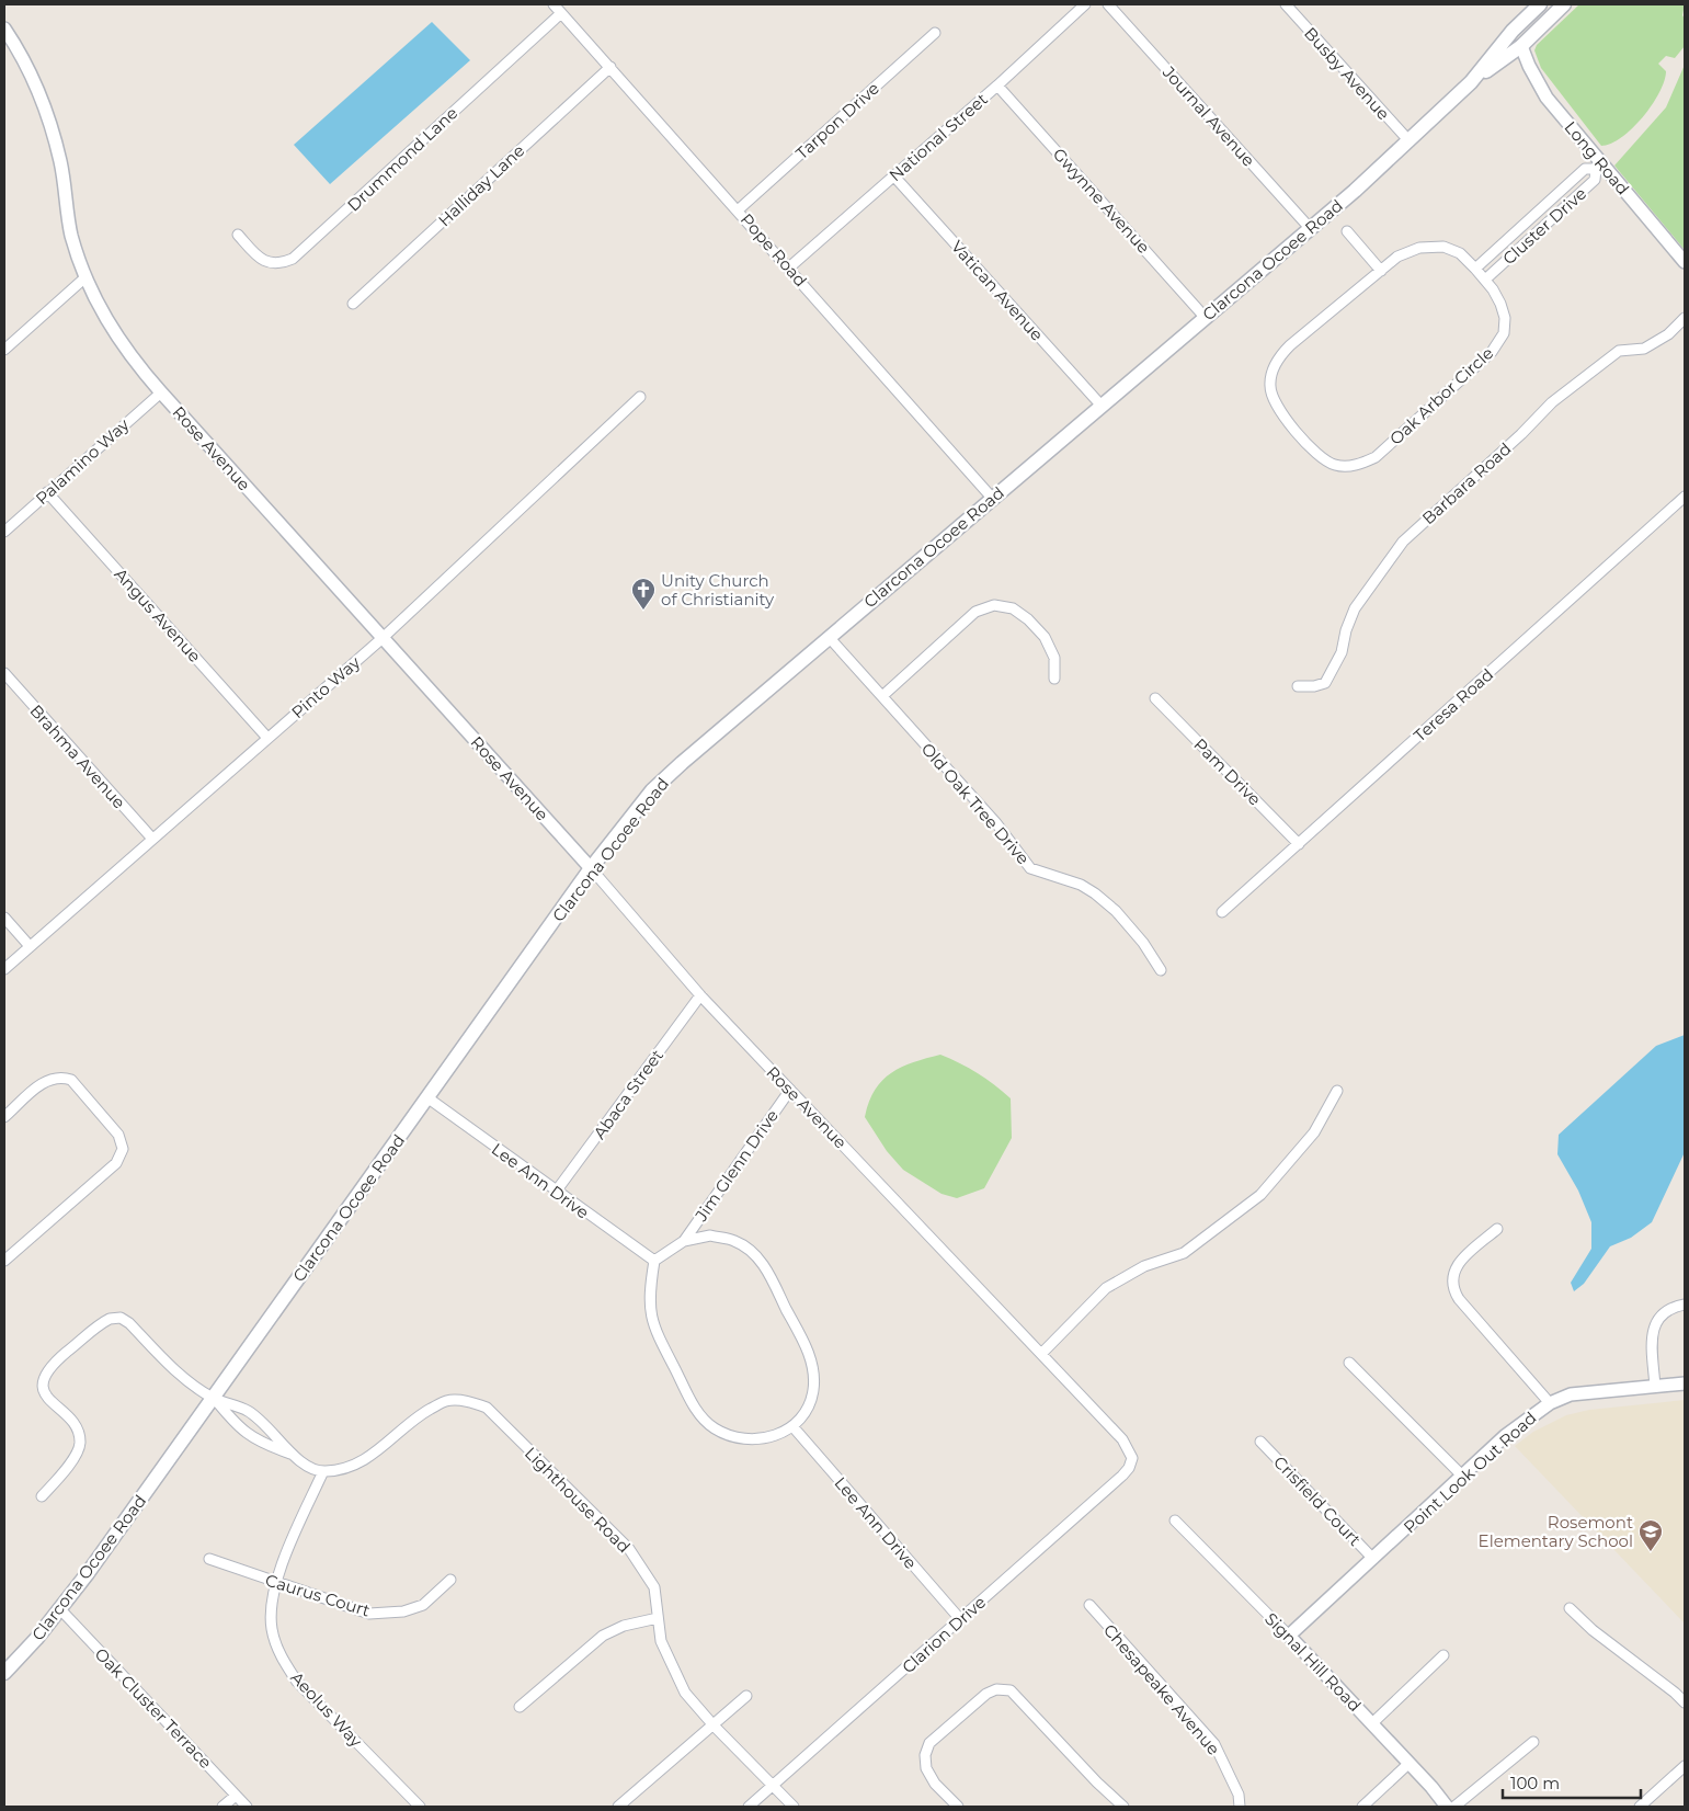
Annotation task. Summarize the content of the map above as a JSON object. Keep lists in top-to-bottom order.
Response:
{
  "streets": {
    "main road": ["Clarcona Ocoee Road"],
    "street": [
      "Busby Avenue",
      "Journal Avenue",
      "Tarpon Drive",
      "National Street",
      "Long Road",
      "Drummond Lane",
      "Halliday Lane",
      "Gwynne Avenue",
      "Cluster Drive",
      "Pope Road",
      "Vatican Avenue",
      "Oak Arbor Circle",
      "Rose Avenue",
      "Palamino Way",
      "Barbara Road",
      "Angus Avenue",
      "Pinto Way",
      "Teresa Road",
      "Brahma Avenue",
      "Pam Drive",
      "Old Oak Tree Drive",
      "Abaca Street",
      "Jim Glenn Drive",
      "Lee Ann Drive",
      "Point Look Out Road",
      "Lighthouse Road",
      "Crisfield Court",
      "Caurus Court",
      "Clarion Drive",
      "Signal Hill Road",
      "Chesapeake Avenue",
      "Oak Cluster Terrace",
      "Aeolus Way"
    ]
  },
  "crossings": [
    ["Busby Avenue", "Clarcona Ocoee Road"],
    ["Journal Avenue", "Clarcona Ocoee Road"],
    ["Tarpon Drive", "Pope Road"],
    ["National Street", "Gwynne Avenue"],
    ["National Street", "Pope Road"],
    ["National Street", "Vatican Avenue"],
    ["Long Road", "Cluster Drive"],
    ["Long Road", "Clarcona Ocoee Road"],
    ["Drummond Lane", "Pope Road"],
    ["Halliday Lane", "Pope Road"],
    ["Gwynne Avenue", "Clarcona Ocoee Road"],
    ["Cluster Drive", "Oak Arbor Circle"],
    ["Pope Road", "Clarcona Ocoee Road"],
    ["Clarcona Ocoee Road", "Vatican Avenue"],
    ["Clarcona Ocoee Road", "Rose Avenue"],
    ["Clarcona Ocoee Road", "Old Oak Tree Drive"],
    ["Clarcona Ocoee Road", "Lee Ann Drive"],
    ["Clarcona Ocoee Road", "Oak Cluster Terrace"],
    ["Rose Avenue", "Palamino Way"],
    ["Rose Avenue", "Pinto Way"],
    ["Rose Avenue", "Abaca Street"],
    ["Rose Avenue", "Jim Glenn Drive"],
    ["Rose Avenue", "Clarion Drive"],
    ["Palamino Way", "Angus Avenue"],
    ["Angus Avenue", "Pinto Way"],
    ["Pinto Way", "Brahma Avenue"],
    ["Teresa Road", "Pam Drive"],
    ["Abaca Street", "Lee Ann Drive"],
    ["Jim Glenn Drive", "Lee Ann Drive"],
    ["Lee Ann Drive", "Clarion Drive"],
    ["Point Look Out Road", "Crisfield Court"],
    ["Point Look Out Road", "Signal Hill Road"],
    ["Lighthouse Road", "Clarion Drive"],
    ["Lighthouse Road", "Aeolus Way"],
    ["Caurus Court", "Aeolus Way"]
  ],
  "places": {
    "church": ["Unity Church of Christianity"],
    "school or university": ["Rosemont Elementary School"]
  },
  "scale_bar": "100 m"
}
